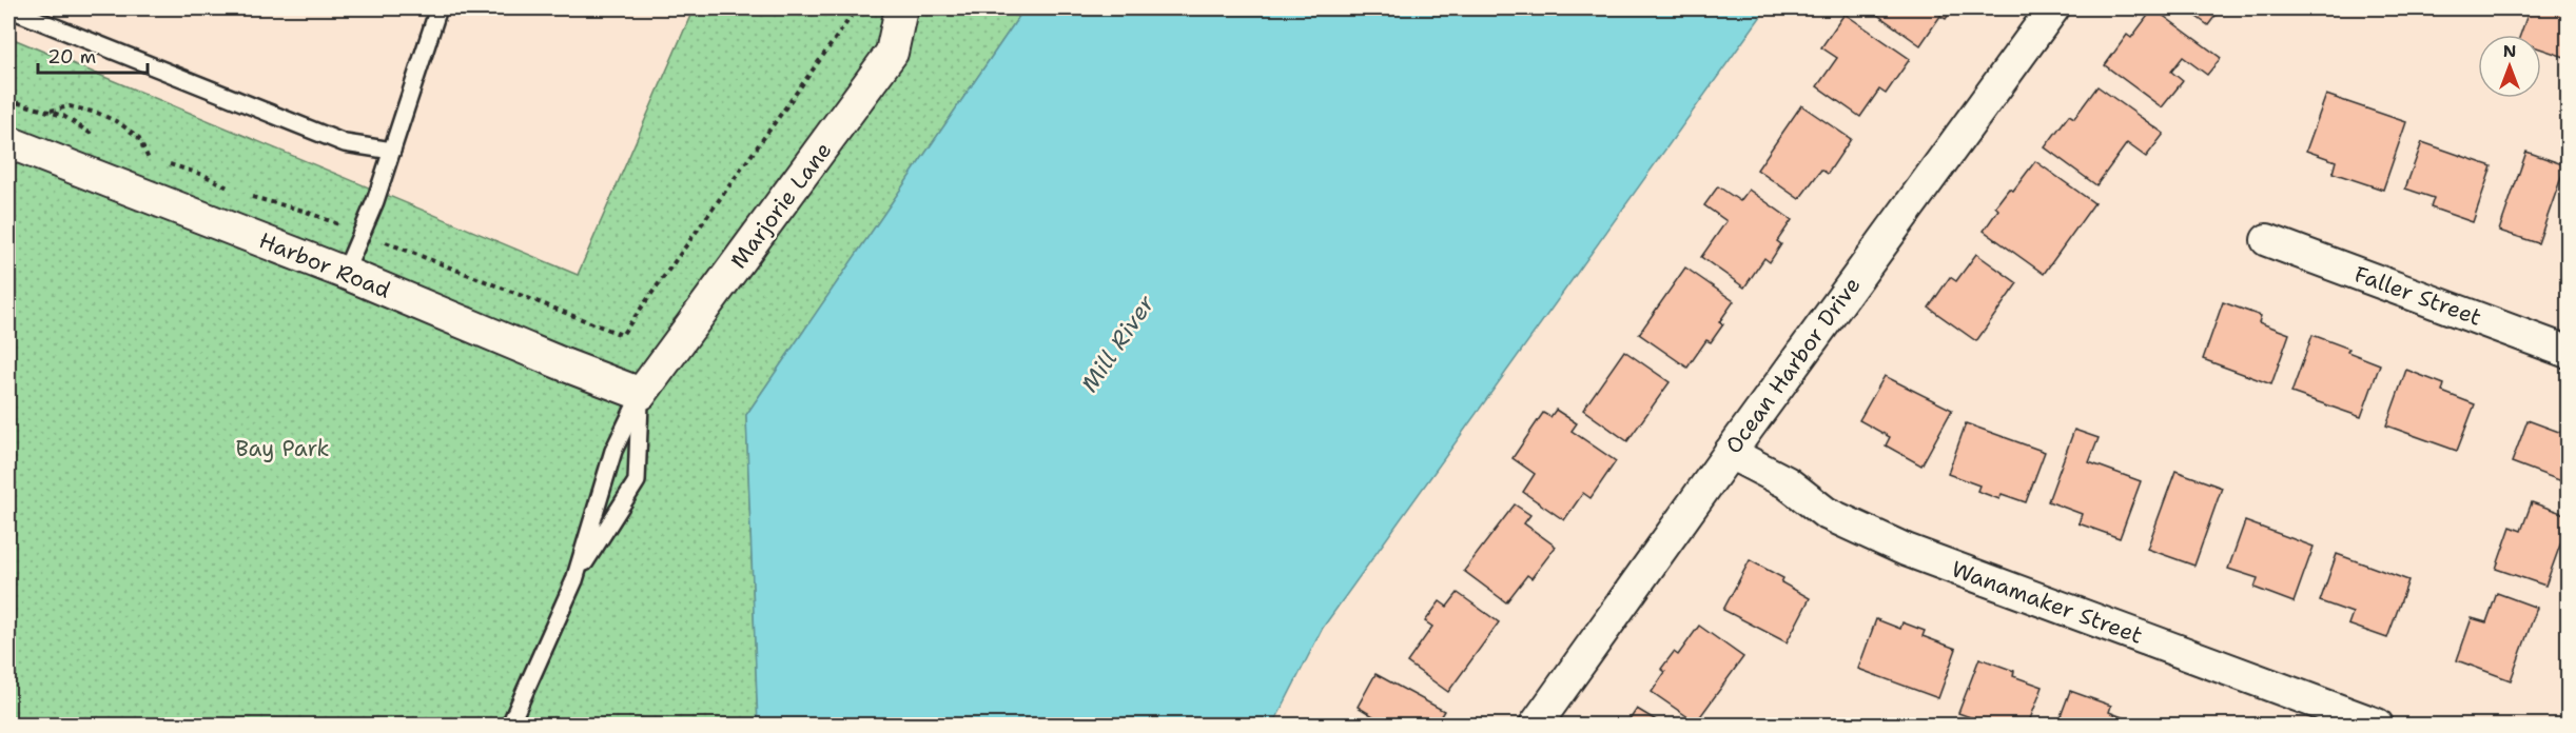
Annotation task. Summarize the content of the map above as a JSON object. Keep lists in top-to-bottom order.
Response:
{
  "streets": {
    "street": [
      "Marjorie Lane",
      "Harbor Road",
      "Faller Street",
      "Ocean Harbor Drive",
      "Wanamaker Street"
    ]
  },
  "crossings": [
    ["Marjorie Lane", "Harbor Road"],
    ["Ocean Harbor Drive", "Wanamaker Street"]
  ],
  "water": ["Mill River"],
  "parks": ["Bay Park"],
  "scale_bar": "20 m",
  "north": "top"
}
